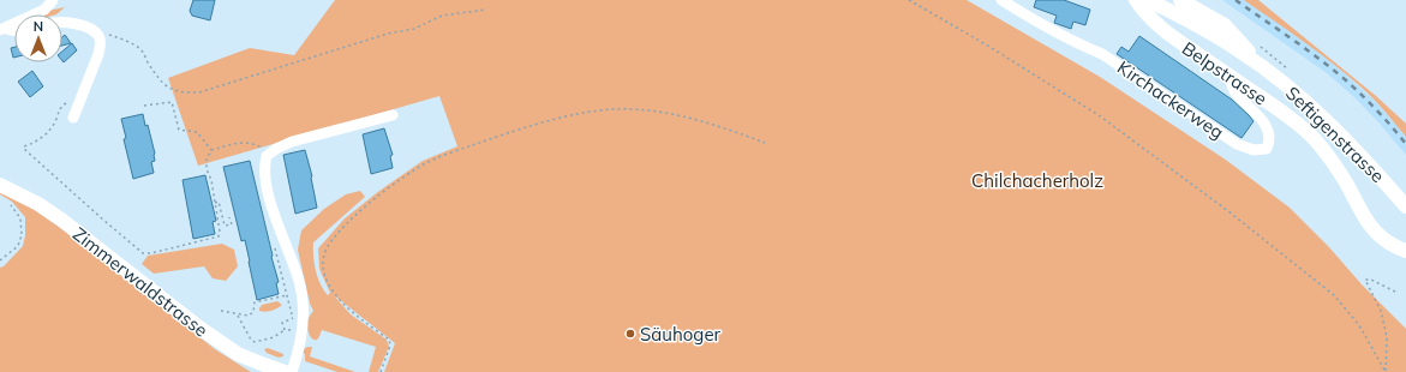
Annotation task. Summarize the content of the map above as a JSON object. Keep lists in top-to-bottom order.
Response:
{
  "streets": {
    "street": [
      "Belpstrasse",
      "Kirchackerweg",
      "Seftigenstrasse",
      "Zimmerwaldstrasse"
    ]
  },
  "crossings": [
    ["Belpstrasse", "Kirchackerweg"],
    ["Belpstrasse", "Seftigenstrasse"]
  ],
  "parks": ["Chilchacherholz"],
  "places": ["Säuhoger"],
  "north": "top"
}
